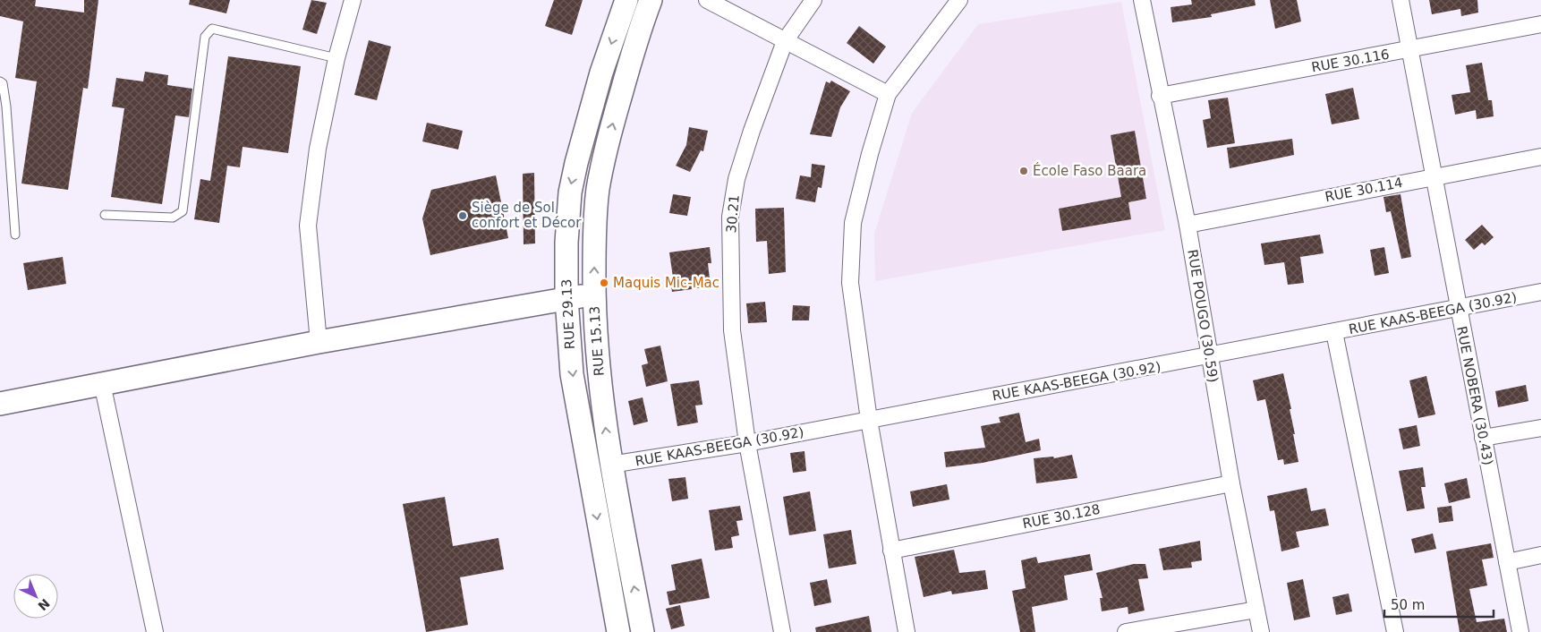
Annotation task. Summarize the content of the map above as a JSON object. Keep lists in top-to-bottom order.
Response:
{
  "streets": {
    "main road": ["RUE 29.13", "RUE 15.13"],
    "street": [
      "RUE 30.116",
      "RUE 30.114",
      "30.21",
      "RUE KAAS-BEEGA (30.92)",
      "RUE POUGO (30.59)",
      "RUE NOBERA (30.43)",
      "RUE 30.128"
    ]
  },
  "crossings": [
    ["RUE 30.116", "RUE POUGO (30.59)"],
    ["RUE 30.116", "RUE NOBERA (30.43)"],
    ["RUE 30.114", "RUE POUGO (30.59)"],
    ["RUE 30.114", "RUE NOBERA (30.43)"],
    ["30.21", "RUE KAAS-BEEGA (30.92)"],
    ["RUE KAAS-BEEGA (30.92)", "RUE POUGO (30.59)"],
    ["RUE KAAS-BEEGA (30.92)", "RUE 15.13"],
    ["RUE KAAS-BEEGA (30.92)", "RUE NOBERA (30.43)"],
    ["RUE POUGO (30.59)", "RUE 30.128"]
  ],
  "one_way": ["RUE 29.13", "RUE 15.13"],
  "places": ["École Faso Baara", "Siège de Sol confort et Décor", "Maquis Mic-Mac"],
  "scale_bar": "50 m",
  "north": "bottom right"
}
